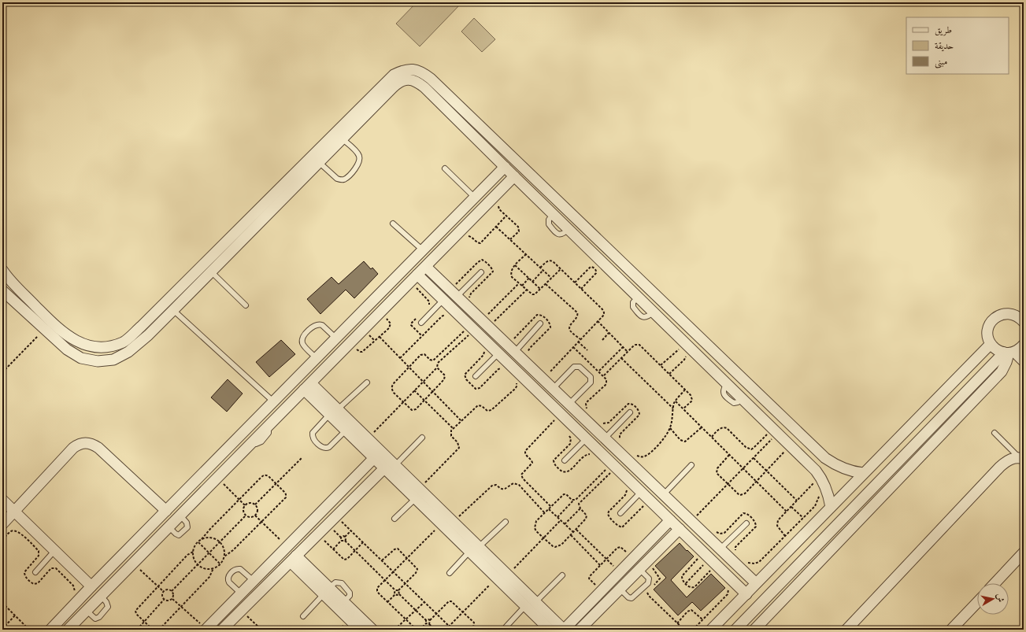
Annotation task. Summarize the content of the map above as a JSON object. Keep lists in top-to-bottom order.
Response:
{
  "legend": ["طريق", "حديقة", "مبنى"],
  "north": "right"
}
